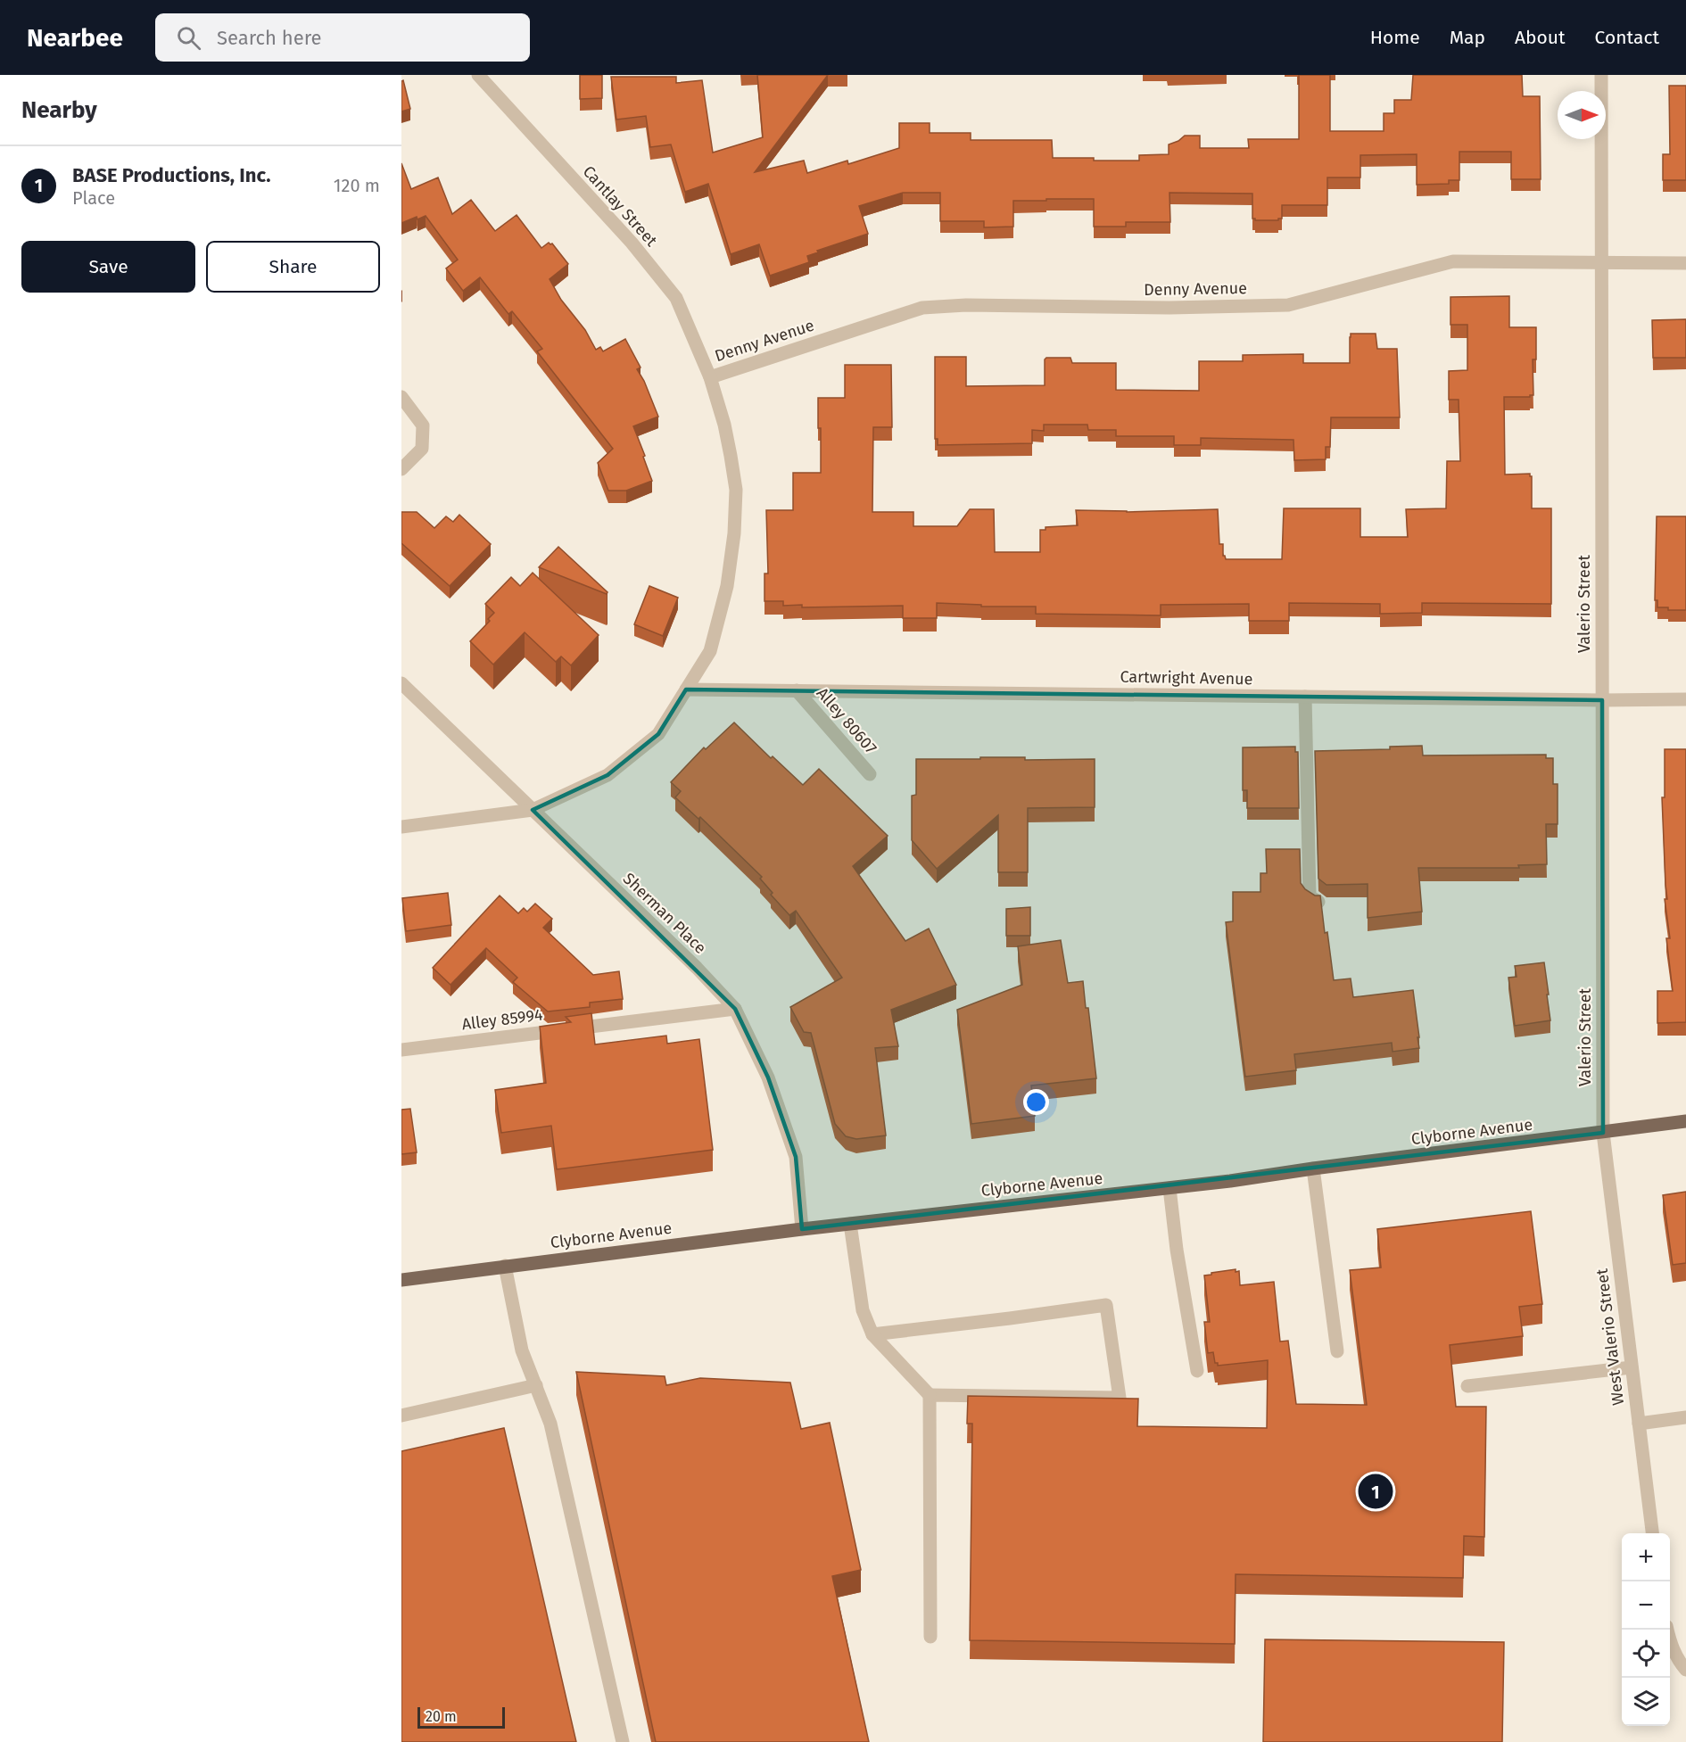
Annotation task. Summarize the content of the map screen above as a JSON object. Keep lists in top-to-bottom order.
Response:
{
  "streets": {
    "main road": ["Clyborne Avenue"],
    "street": [
      "Cantlay Street",
      "Denny Avenue",
      "Valerio Street",
      "Cartwright Avenue",
      "Alley 80607",
      "Sherman Place",
      "Alley 85994",
      "West Valerio Street"
    ]
  },
  "crossings": [
    ["Cantlay Street", "Denny Avenue"],
    ["Cantlay Street", "Cartwright Avenue"],
    ["Cantlay Street", "Sherman Place"],
    ["Denny Avenue", "Valerio Street"],
    ["Valerio Street", "Cartwright Avenue"],
    ["Valerio Street", "Clyborne Avenue"],
    ["Valerio Street", "West Valerio Street"],
    ["Cartwright Avenue", "Alley 80607"],
    ["Sherman Place", "Alley 85994"],
    ["Sherman Place", "Clyborne Avenue"],
    ["Clyborne Avenue", "West Valerio Street"]
  ],
  "scale_bar": "20 m",
  "north": "right",
  "page": {
    "header": "Nearbee",
    "search": "Search here",
    "nav": [
      "Home",
      "Map",
      "About",
      "Contact"
    ],
    "heading": "Nearby",
    "list": [
      {
        "mark": "1",
        "name": "BASE Productions, Inc.",
        "note": "Place",
        "value": "120 m"
      }
    ],
    "buttons": ["Save", "Share"],
    "pins": "1",
    "map_buttons": ["+", "−"],
    "scale": "20 m"
  }
}
